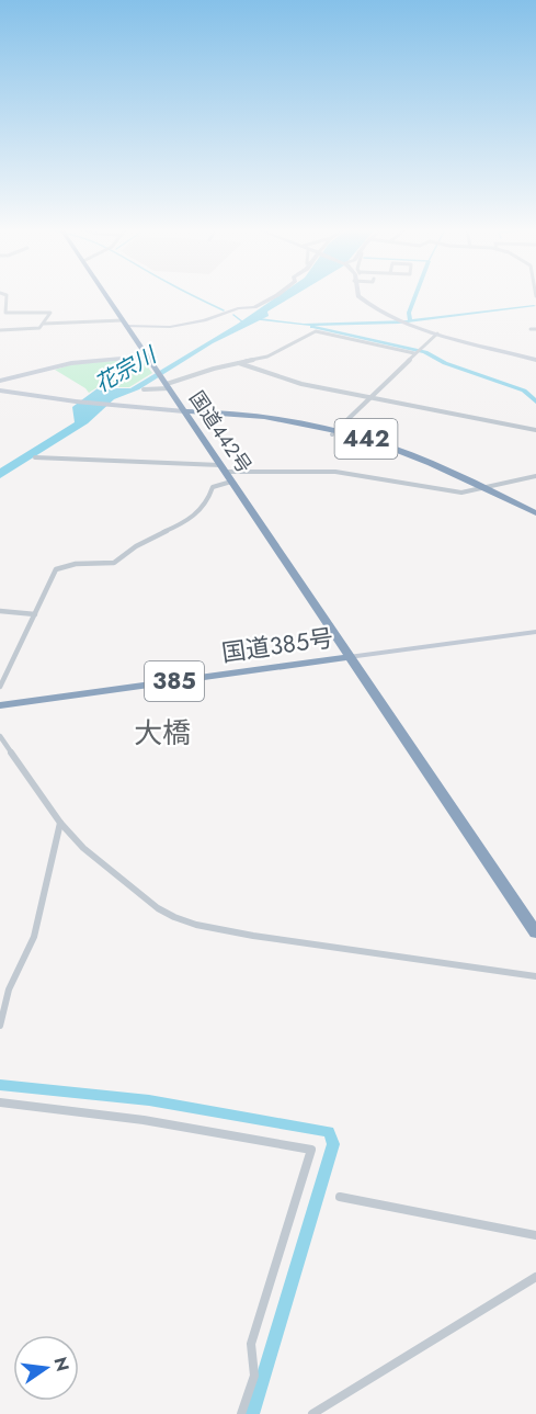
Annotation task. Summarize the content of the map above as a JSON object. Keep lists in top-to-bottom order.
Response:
{
  "streets": {
    "highway": [
      "国道442号",
      "442",
      "国道385号",
      "385"
    ]
  },
  "crossings": [
    ["国道442号", "442"],
    ["国道442号", "国道385号"]
  ],
  "districts": ["大橋"],
  "water": ["花宗川"],
  "north": "right"
}
